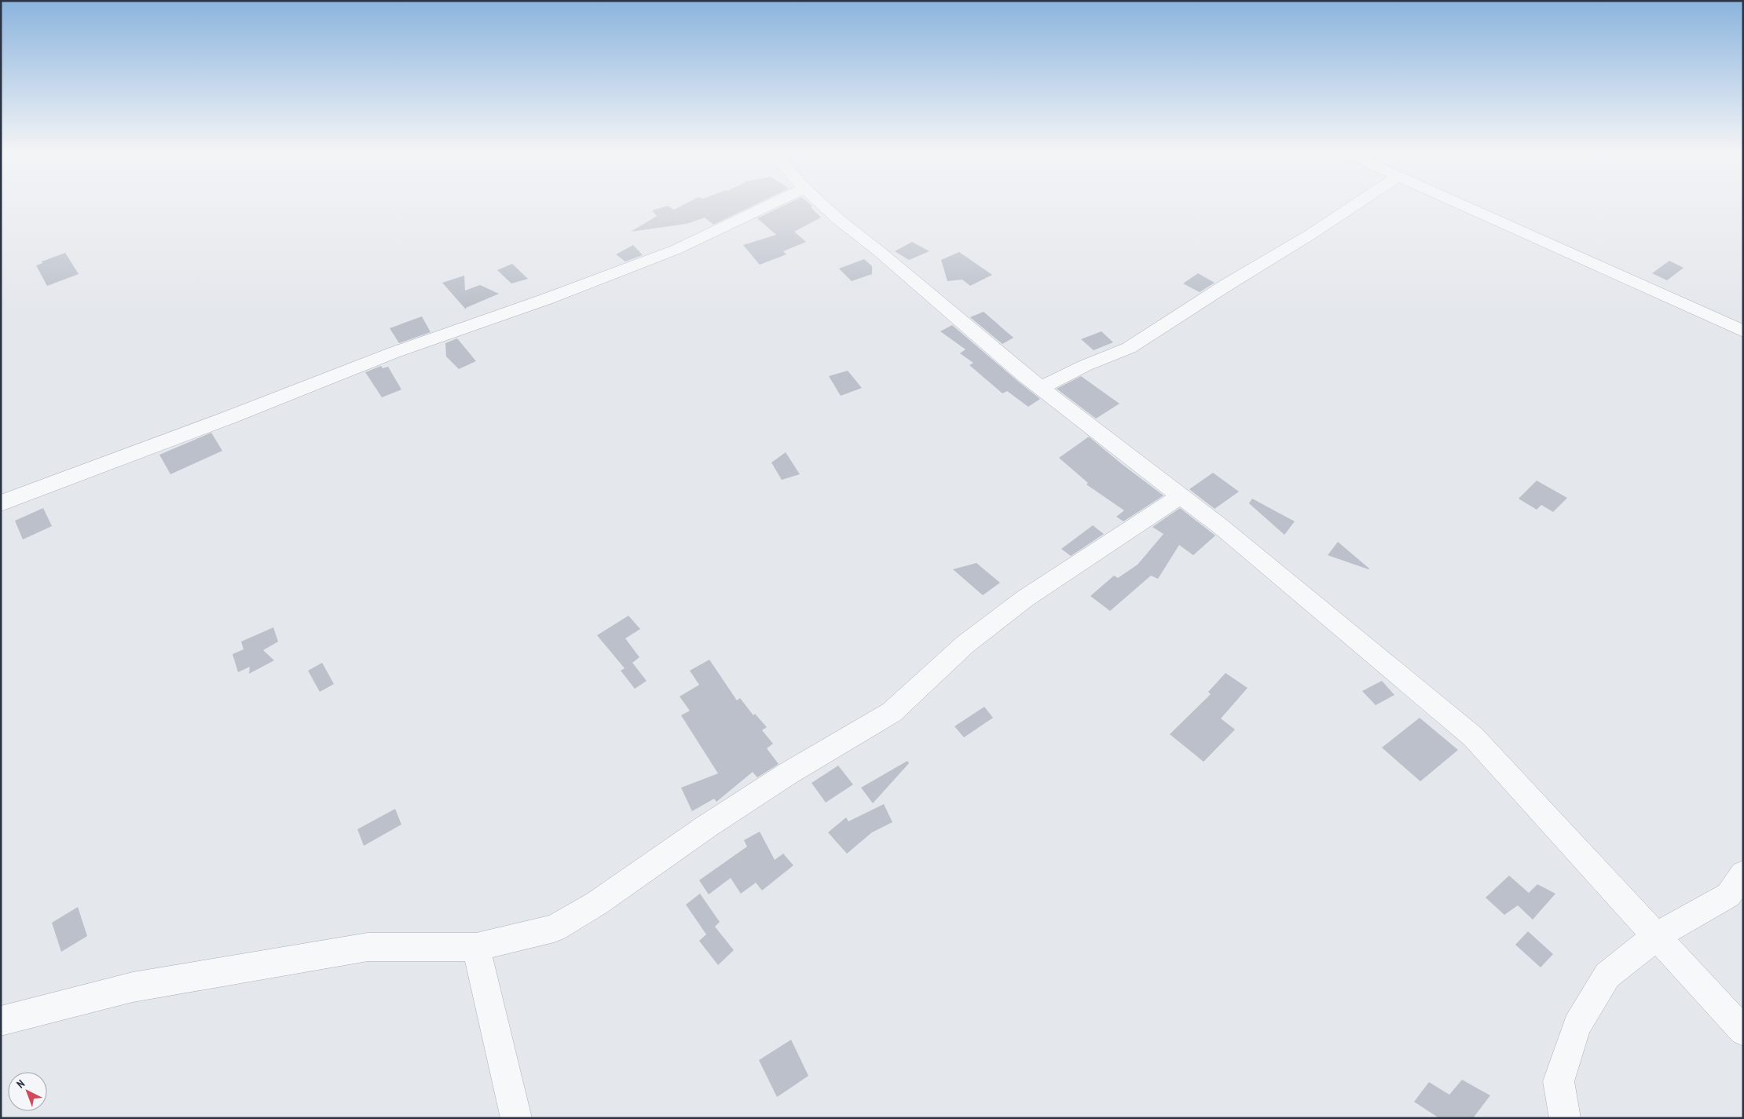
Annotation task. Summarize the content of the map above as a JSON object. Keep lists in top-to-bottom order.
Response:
{
  "north": "top left"
}
